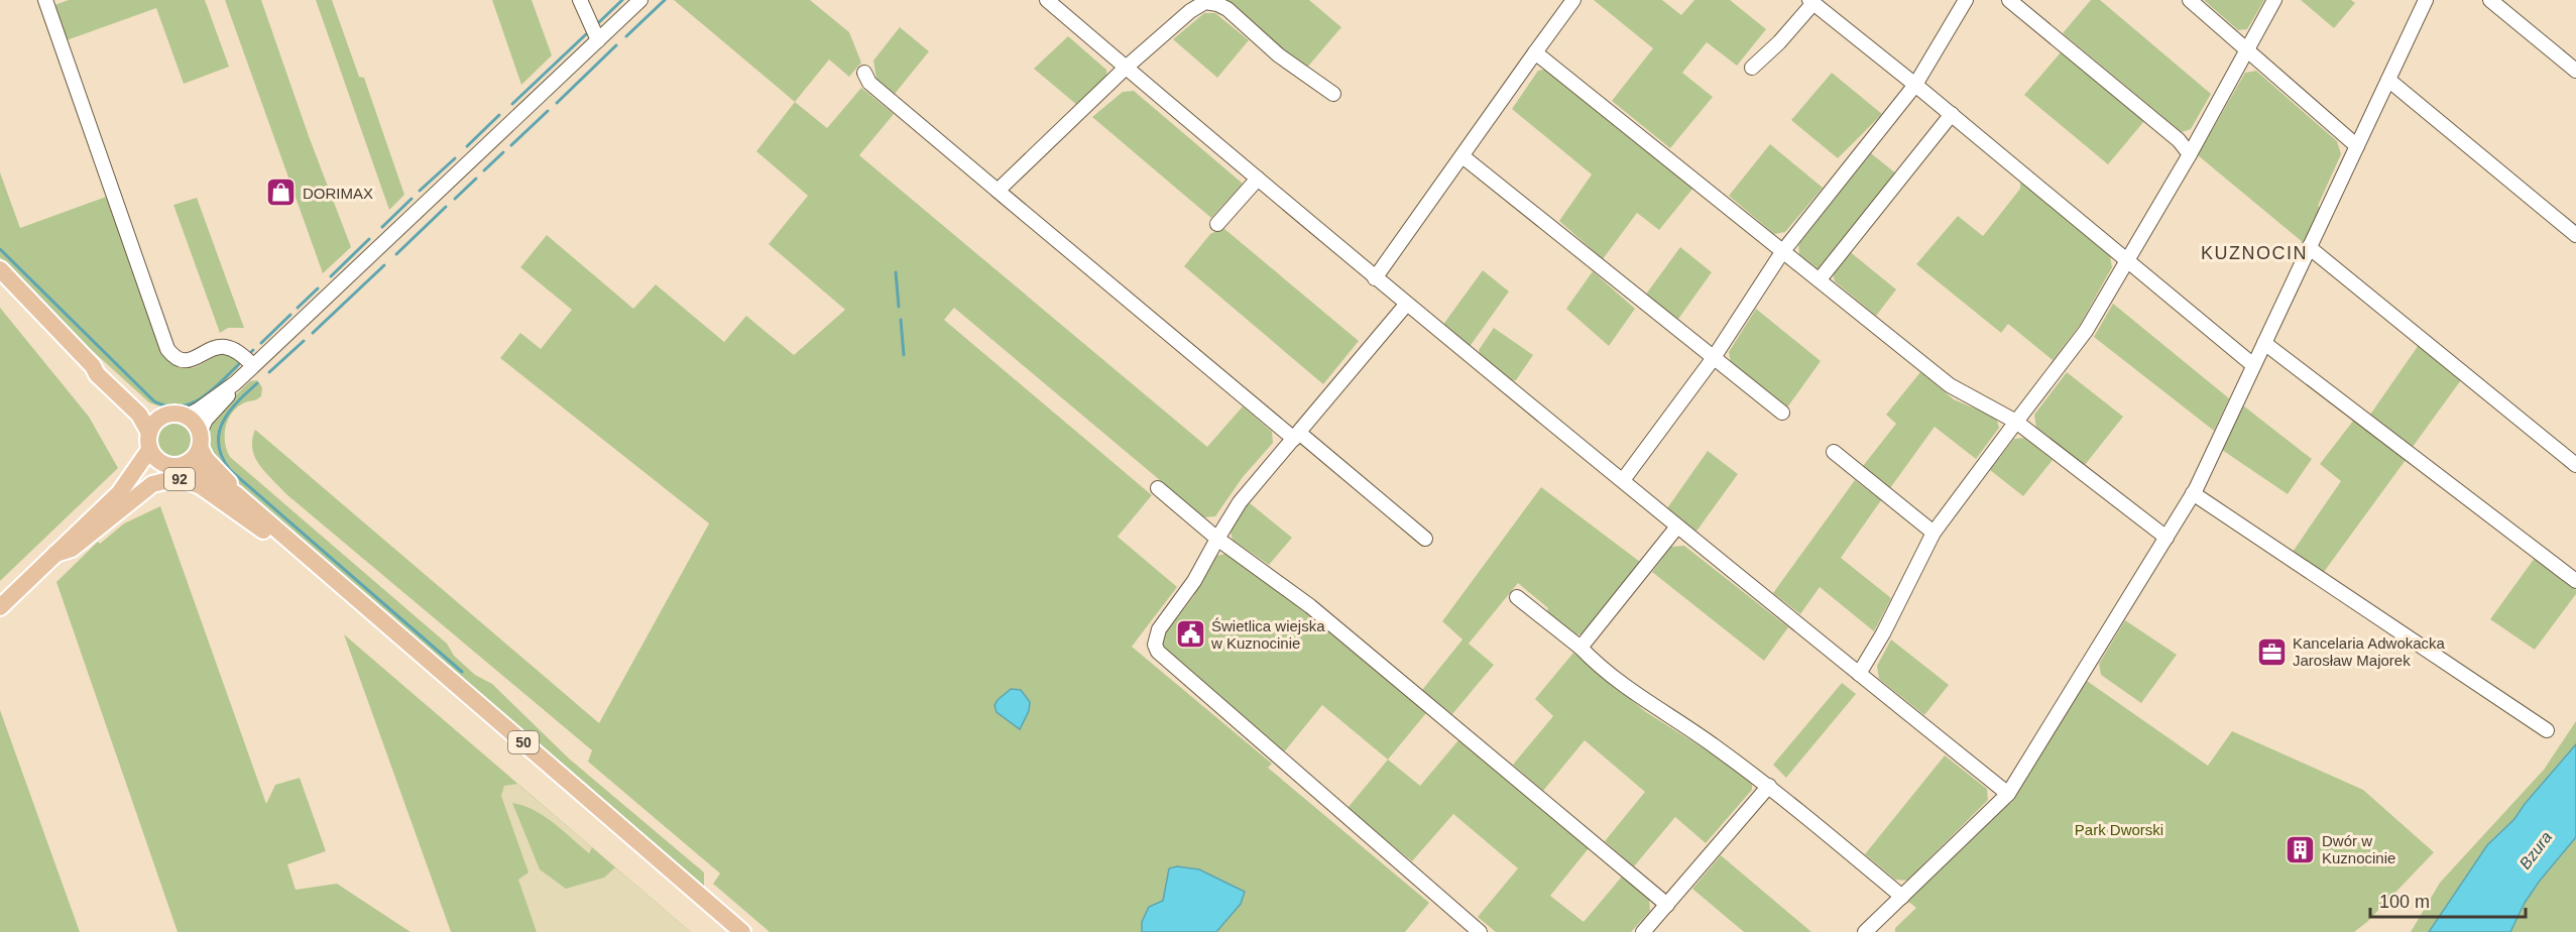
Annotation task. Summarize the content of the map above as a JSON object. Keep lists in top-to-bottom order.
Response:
{
  "streets": {
    "main road": ["92", "50"]
  },
  "crossings": [
    ["92", "50"]
  ],
  "districts": ["KUZNOCIN"],
  "water": ["Bzura"],
  "parks": ["Park Dworski"],
  "places": {
    "shop": ["DORIMAX"],
    "public building": ["Świetlica wiejska w Kuznocinie"],
    "office": ["Kancelaria Adwokacka Jarosław Majorek"],
    "building": ["Dwór w Kuznocinie"]
  },
  "scale_bar": "100 m"
}
